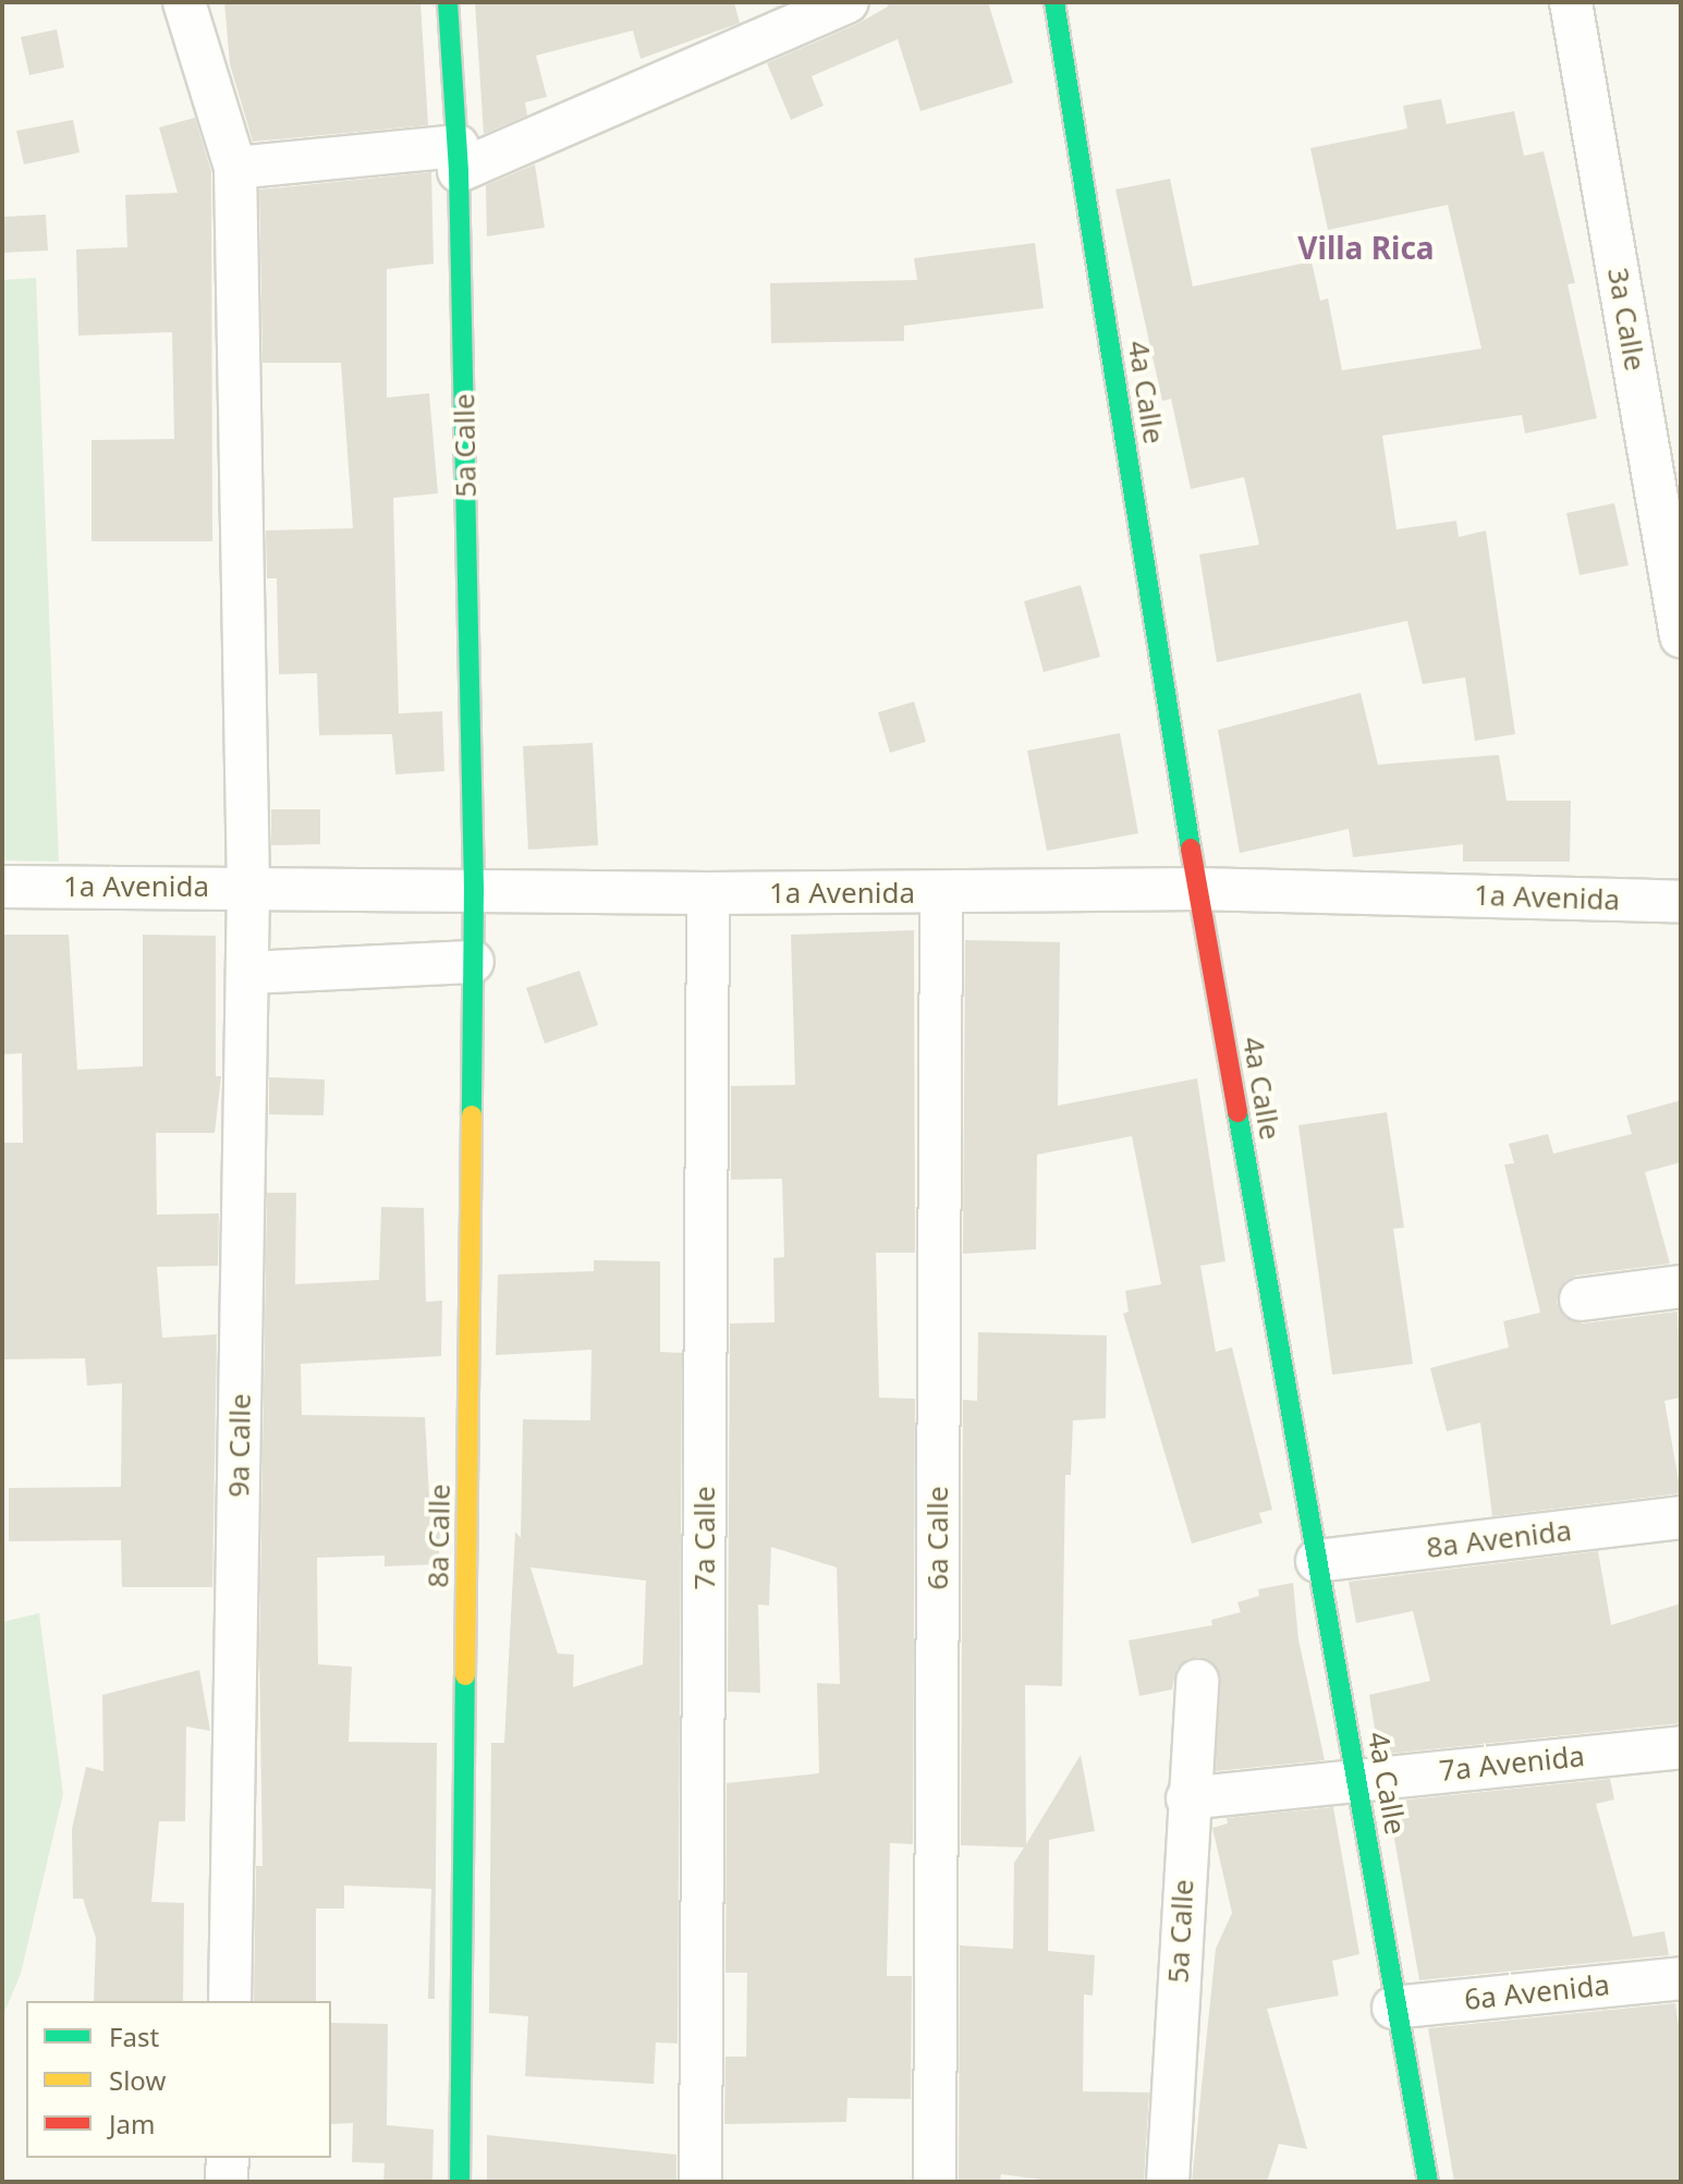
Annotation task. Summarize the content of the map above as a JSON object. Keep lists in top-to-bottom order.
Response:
{
  "streets": {
    "street": [
      "3a Calle",
      "4a Calle",
      "5a Calle",
      "1a Avenida",
      "9a Calle",
      "8a Calle",
      "7a Calle",
      "6a Calle",
      "8a Avenida",
      "7a Avenida",
      "6a Avenida"
    ]
  },
  "crossings": [
    ["4a Calle", "1a Avenida"],
    ["4a Calle", "8a Avenida"],
    ["4a Calle", "7a Avenida"],
    ["4a Calle", "6a Avenida"],
    ["5a Calle", "1a Avenida"],
    ["5a Calle", "8a Calle"],
    ["5a Calle", "7a Avenida"],
    ["1a Avenida", "9a Calle"],
    ["1a Avenida", "8a Calle"],
    ["1a Avenida", "7a Calle"],
    ["1a Avenida", "6a Calle"]
  ],
  "districts": ["Villa Rica"],
  "legend": ["Fast", "Slow", "Jam"]
}
